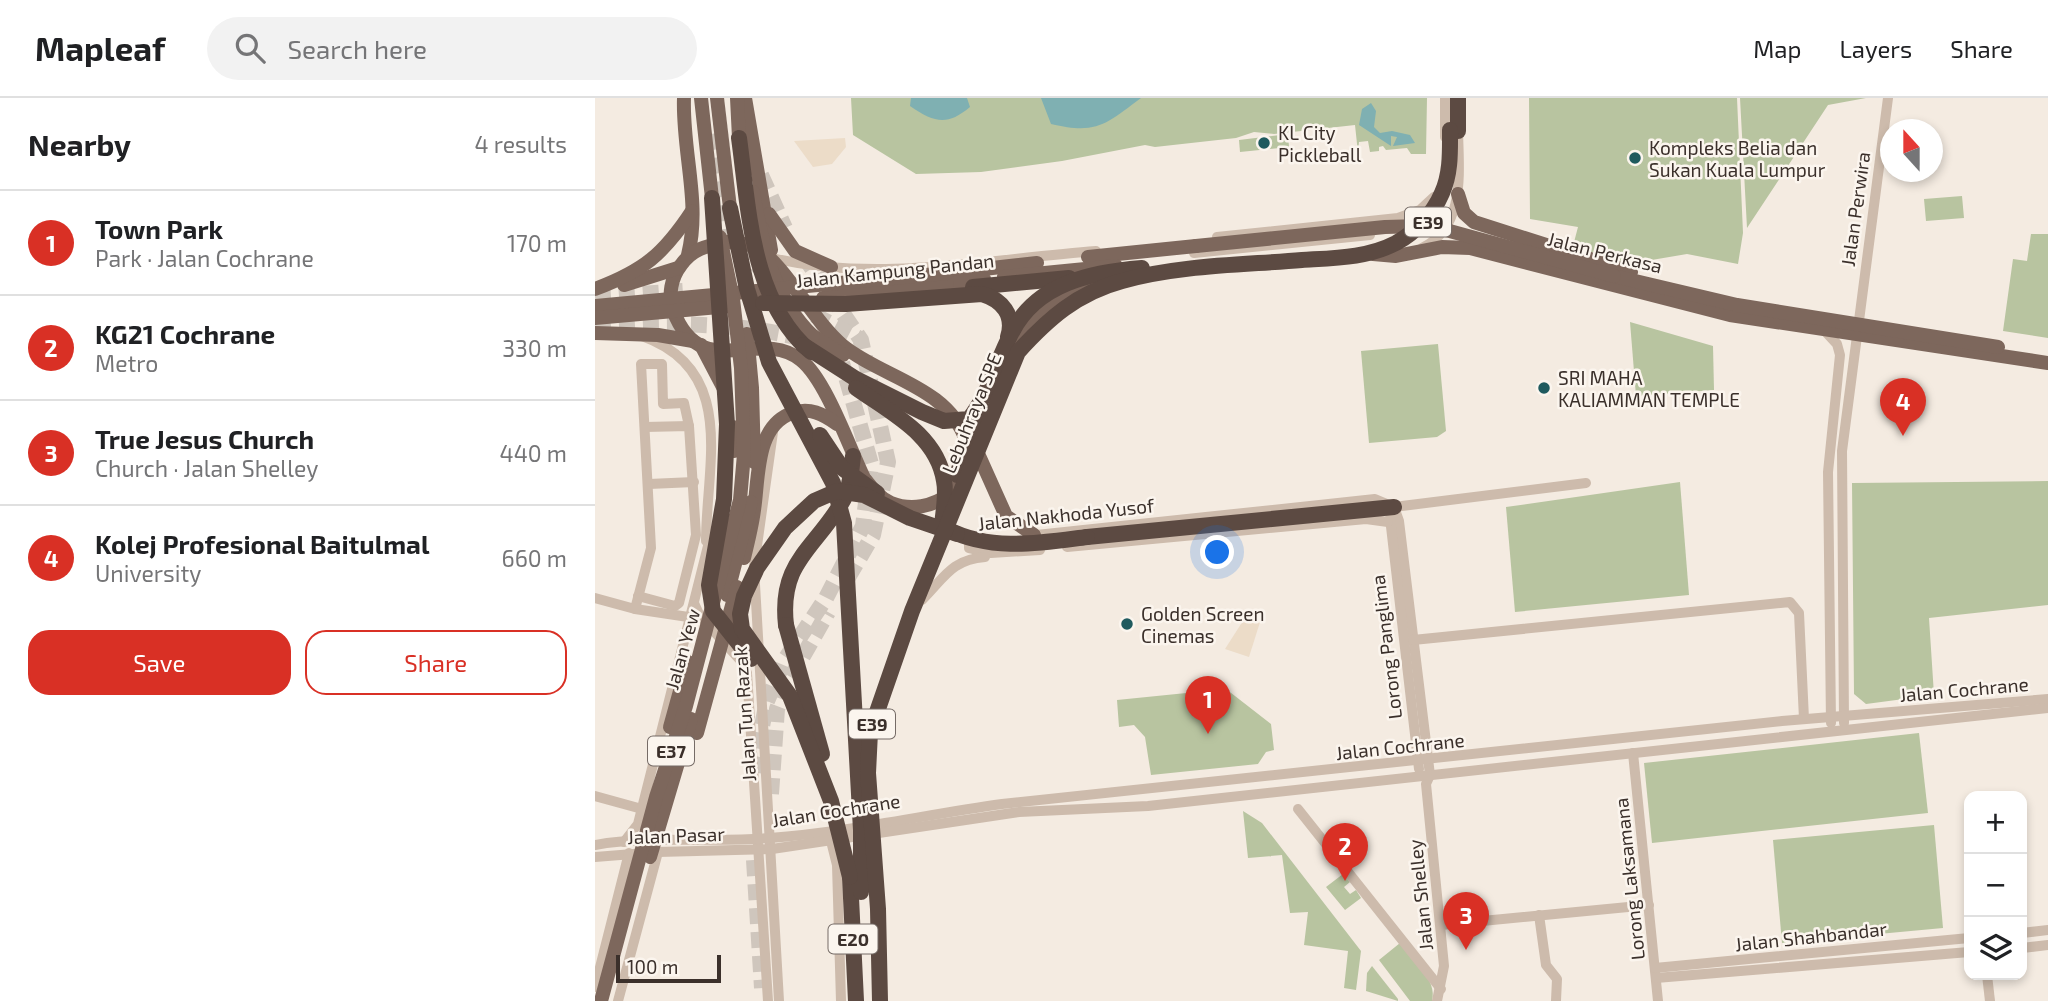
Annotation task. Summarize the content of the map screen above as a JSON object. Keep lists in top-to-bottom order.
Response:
{
  "streets": {
    "highway": ["E39", "Lebuhraya SPE", "E20"],
    "main road": [
      "Jalan Perkasa",
      "Jalan Kampung Pandan",
      "Jalan Yew",
      "E37"
    ],
    "street": [
      "Jalan Perwira",
      "Jalan Nakhoda Yusof",
      "Lorong Panglima",
      "Jalan Cochrane",
      "Jalan Tun Razak",
      "Jalan Pasar",
      "Lorong Laksamana",
      "Jalan Shelley",
      "Jalan Shahbandar"
    ]
  },
  "crossings": [
    ["Jalan Perwira", "Jalan Perkasa"],
    ["Jalan Perwira", "Jalan Cochrane"],
    ["Jalan Perkasa", "Jalan Kampung Pandan"],
    ["Jalan Kampung Pandan", "Lebuhraya SPE"],
    ["Jalan Nakhoda Yusof", "Lorong Panglima"],
    ["Lorong Panglima", "Jalan Cochrane"],
    ["Lorong Panglima", "Jalan Shelley"],
    ["Jalan Yew", "E37"],
    ["Jalan Cochrane", "Jalan Tun Razak"],
    ["Jalan Cochrane", "Jalan Pasar"],
    ["Jalan Cochrane", "Lorong Laksamana"],
    ["Jalan Cochrane", "Jalan Shelley"],
    ["Jalan Tun Razak", "Jalan Pasar"],
    ["Lorong Laksamana", "Jalan Shahbandar"]
  ],
  "places": [
    "KL City Pickleball",
    "Kompleks Belia dan Sukan Kuala Lumpur",
    "SRI MAHA KALIAMMAN TEMPLE",
    "Golden Screen Cinemas"
  ],
  "scale_bar": "100 m",
  "north": "top",
  "page": {
    "header": "Mapleaf",
    "search": "Search here",
    "nav": ["Map", "Layers", "Share"],
    "heading": ["Nearby", "4 results"],
    "list": [
      {
        "mark": "1",
        "name": "Town Park",
        "note": "Park · Jalan Cochrane",
        "value": "170 m"
      },
      {
        "mark": "2",
        "name": "KG21 Cochrane",
        "note": "Metro",
        "value": "330 m"
      },
      {
        "mark": "3",
        "name": "True Jesus Church",
        "note": "Church · Jalan Shelley",
        "value": "440 m"
      },
      {
        "mark": "4",
        "name": "Kolej Profesional Baitulmal",
        "note": "University",
        "value": "660 m"
      }
    ],
    "pins": [
      "4",
      "1",
      "2",
      "3"
    ],
    "buttons": ["Save", "Share"],
    "map_buttons": ["+", "−"],
    "scale": "100 m"
  }
}
